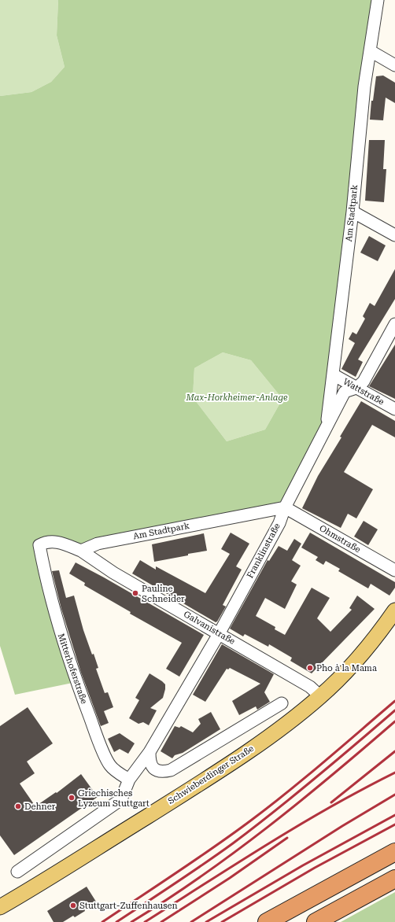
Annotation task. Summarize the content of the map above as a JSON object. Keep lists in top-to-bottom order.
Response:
{
  "streets": {
    "main road": ["Schwieberdinger Straße"],
    "street": [
      "Am Stadtpark",
      "Wattstraße",
      "Ohmstraße",
      "Franklinstraße",
      "Galvanistraße",
      "Mitterhoferstraße"
    ]
  },
  "crossings": [
    ["Am Stadtpark", "Wattstraße"],
    ["Am Stadtpark", "Ohmstraße"],
    ["Am Stadtpark", "Franklinstraße"],
    ["Am Stadtpark", "Galvanistraße"],
    ["Am Stadtpark", "Mitterhoferstraße"],
    ["Wattstraße", "Franklinstraße"],
    ["Ohmstraße", "Franklinstraße"],
    ["Franklinstraße", "Galvanistraße"],
    ["Franklinstraße", "Mitterhoferstraße"],
    ["Galvanistraße", "Mitterhoferstraße"],
    ["Galvanistraße", "Schwieberdinger Straße"]
  ],
  "parks": ["Max-Horkheimer-Anlage"],
  "places": [
    "Pauline Schneider",
    "Pho à la Mama",
    "Griechisches Lyzeum Stuttgart",
    "Dehner",
    "Stuttgart-Zuffenhausen"
  ]
}
